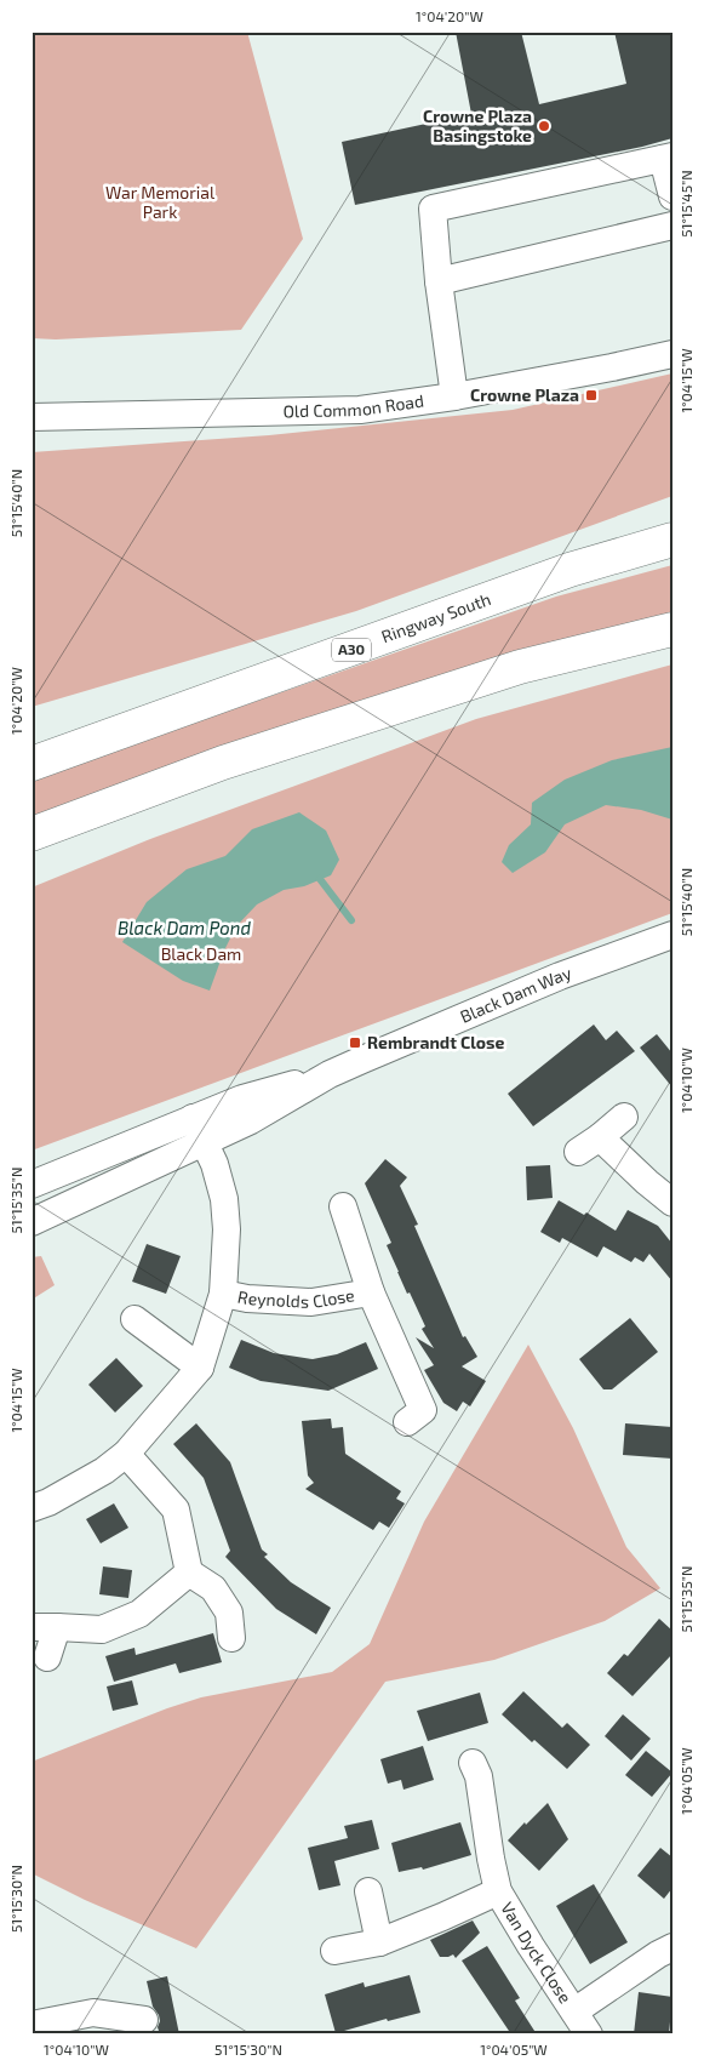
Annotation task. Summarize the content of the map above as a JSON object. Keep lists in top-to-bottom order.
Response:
{
  "streets": {
    "main road": ["Ringway South", "A30"],
    "street": [
      "Old Common Road",
      "Black Dam Way",
      "Reynolds Close",
      "Van Dyck Close"
    ]
  },
  "water": ["Black Dam Pond"],
  "parks": ["War Memorial Park", "Black Dam"],
  "places": {
    "other": ["Crowne Plaza Basingstoke"],
    "transit": ["Crowne Plaza", "Rembrandt Close"]
  },
  "coordinates": [
    "1°04'20\"W",
    "51°15'45\"N",
    "1°04'15\"W",
    "51°15'40\"N",
    "1°04'10\"W",
    "51°15'35\"N",
    "1°04'05\"W",
    "51°15'30\"N"
  ]
}
